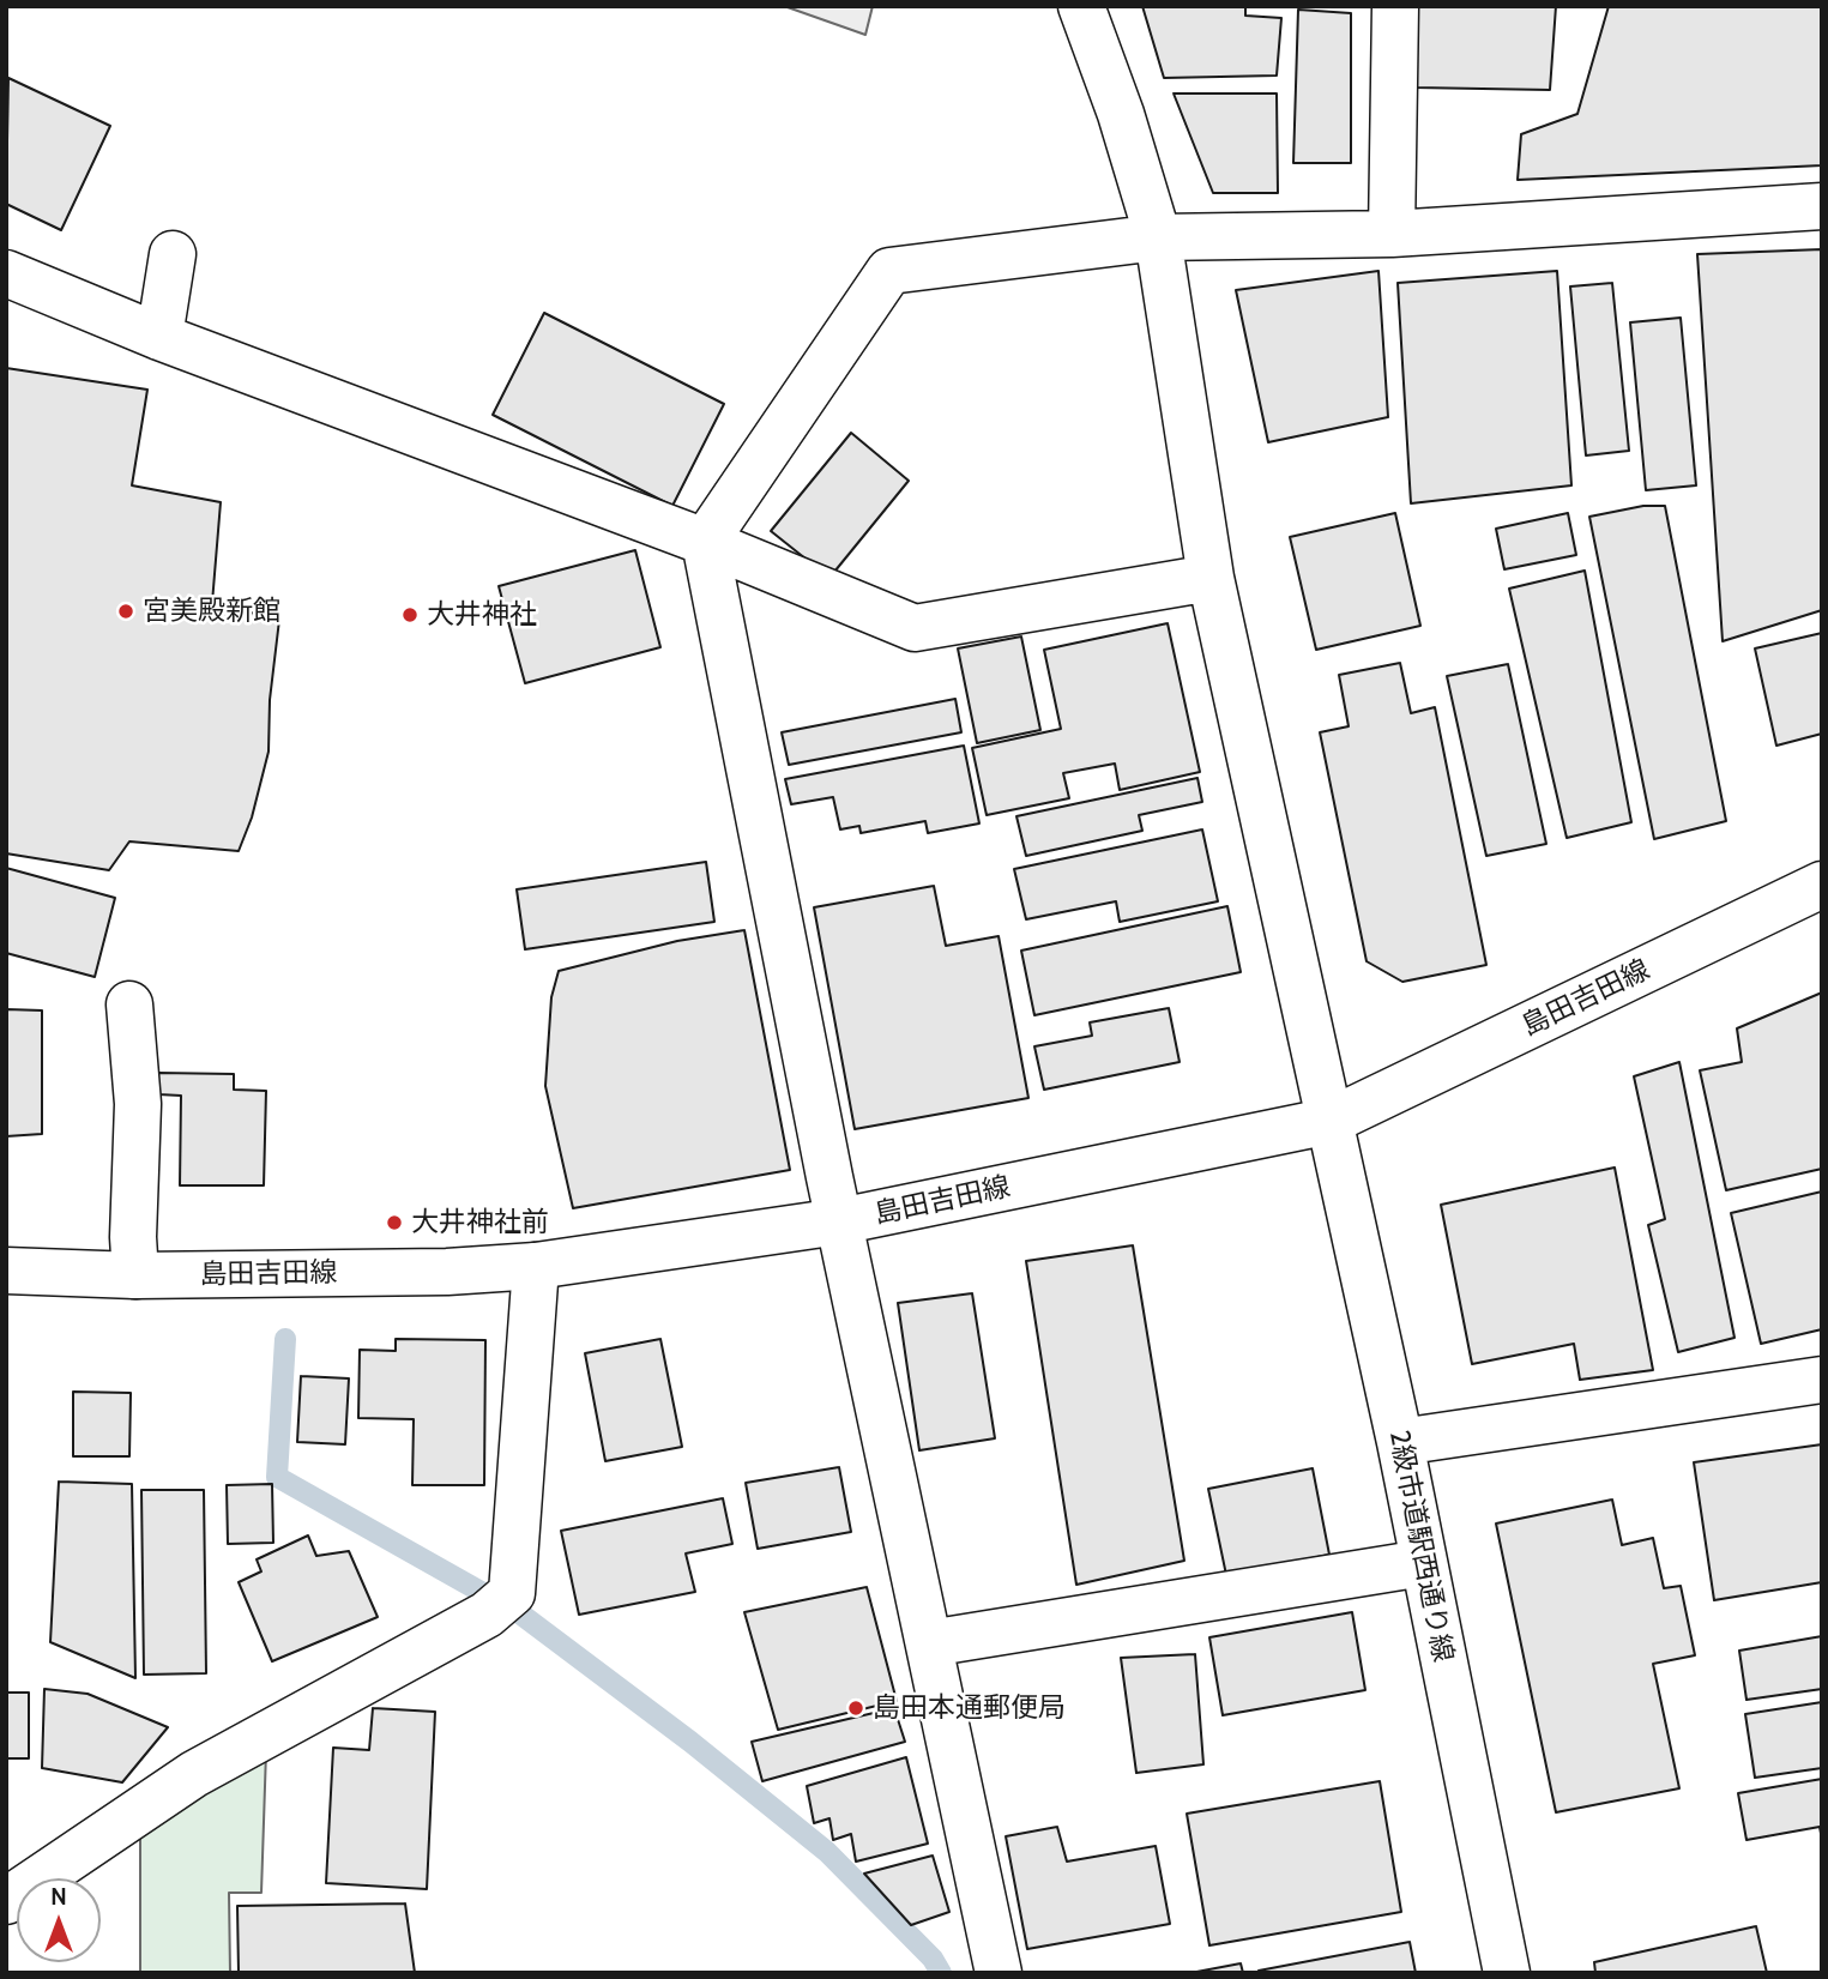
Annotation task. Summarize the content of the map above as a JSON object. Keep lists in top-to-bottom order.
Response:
{
  "streets": {
    "street": ["島田吉田線", "2級市道駅西通り線"]
  },
  "crossings": [
    ["島田吉田線", "2級市道駅西通り線"]
  ],
  "places": [
    "宮美殿新館",
    "大井神社",
    "大井神社前",
    "島田本通郵便局"
  ],
  "north": "top"
}
